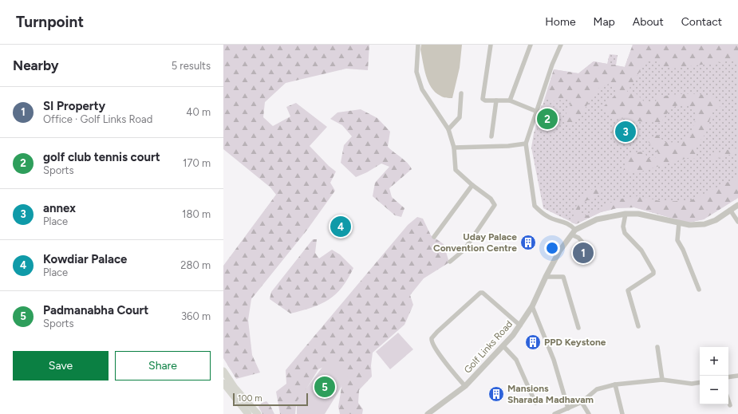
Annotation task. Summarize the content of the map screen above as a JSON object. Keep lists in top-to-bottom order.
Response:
{
  "streets": {
    "street": ["Golf Links Road"]
  },
  "places": {
    "building": ["Uday Palace Convention Centre", "PPD Keystone", "Mansions Sharada Madhavam"]
  },
  "scale_bar": "100 m",
  "page": {
    "header": "Turnpoint",
    "nav": [
      "Home",
      "Map",
      "About",
      "Contact"
    ],
    "heading": ["Nearby", "5 results"],
    "list": [
      {
        "mark": "1",
        "name": "SI Property",
        "note": "Office · Golf Links Road",
        "value": "40 m"
      },
      {
        "mark": "2",
        "name": "golf club tennis court",
        "note": "Sports",
        "value": "170 m"
      },
      {
        "mark": "3",
        "name": "annex",
        "note": "Place",
        "value": "180 m"
      },
      {
        "mark": "4",
        "name": "Kowdiar Palace",
        "note": "Place",
        "value": "280 m"
      },
      {
        "mark": "5",
        "name": "Padmanabha Court",
        "note": "Sports",
        "value": "360 m"
      }
    ],
    "pins": [
      "2",
      "3",
      "4",
      "1",
      "5"
    ],
    "buttons": ["Save", "Share"],
    "map_buttons": ["+", "−"],
    "scale": "100 m"
  }
}
